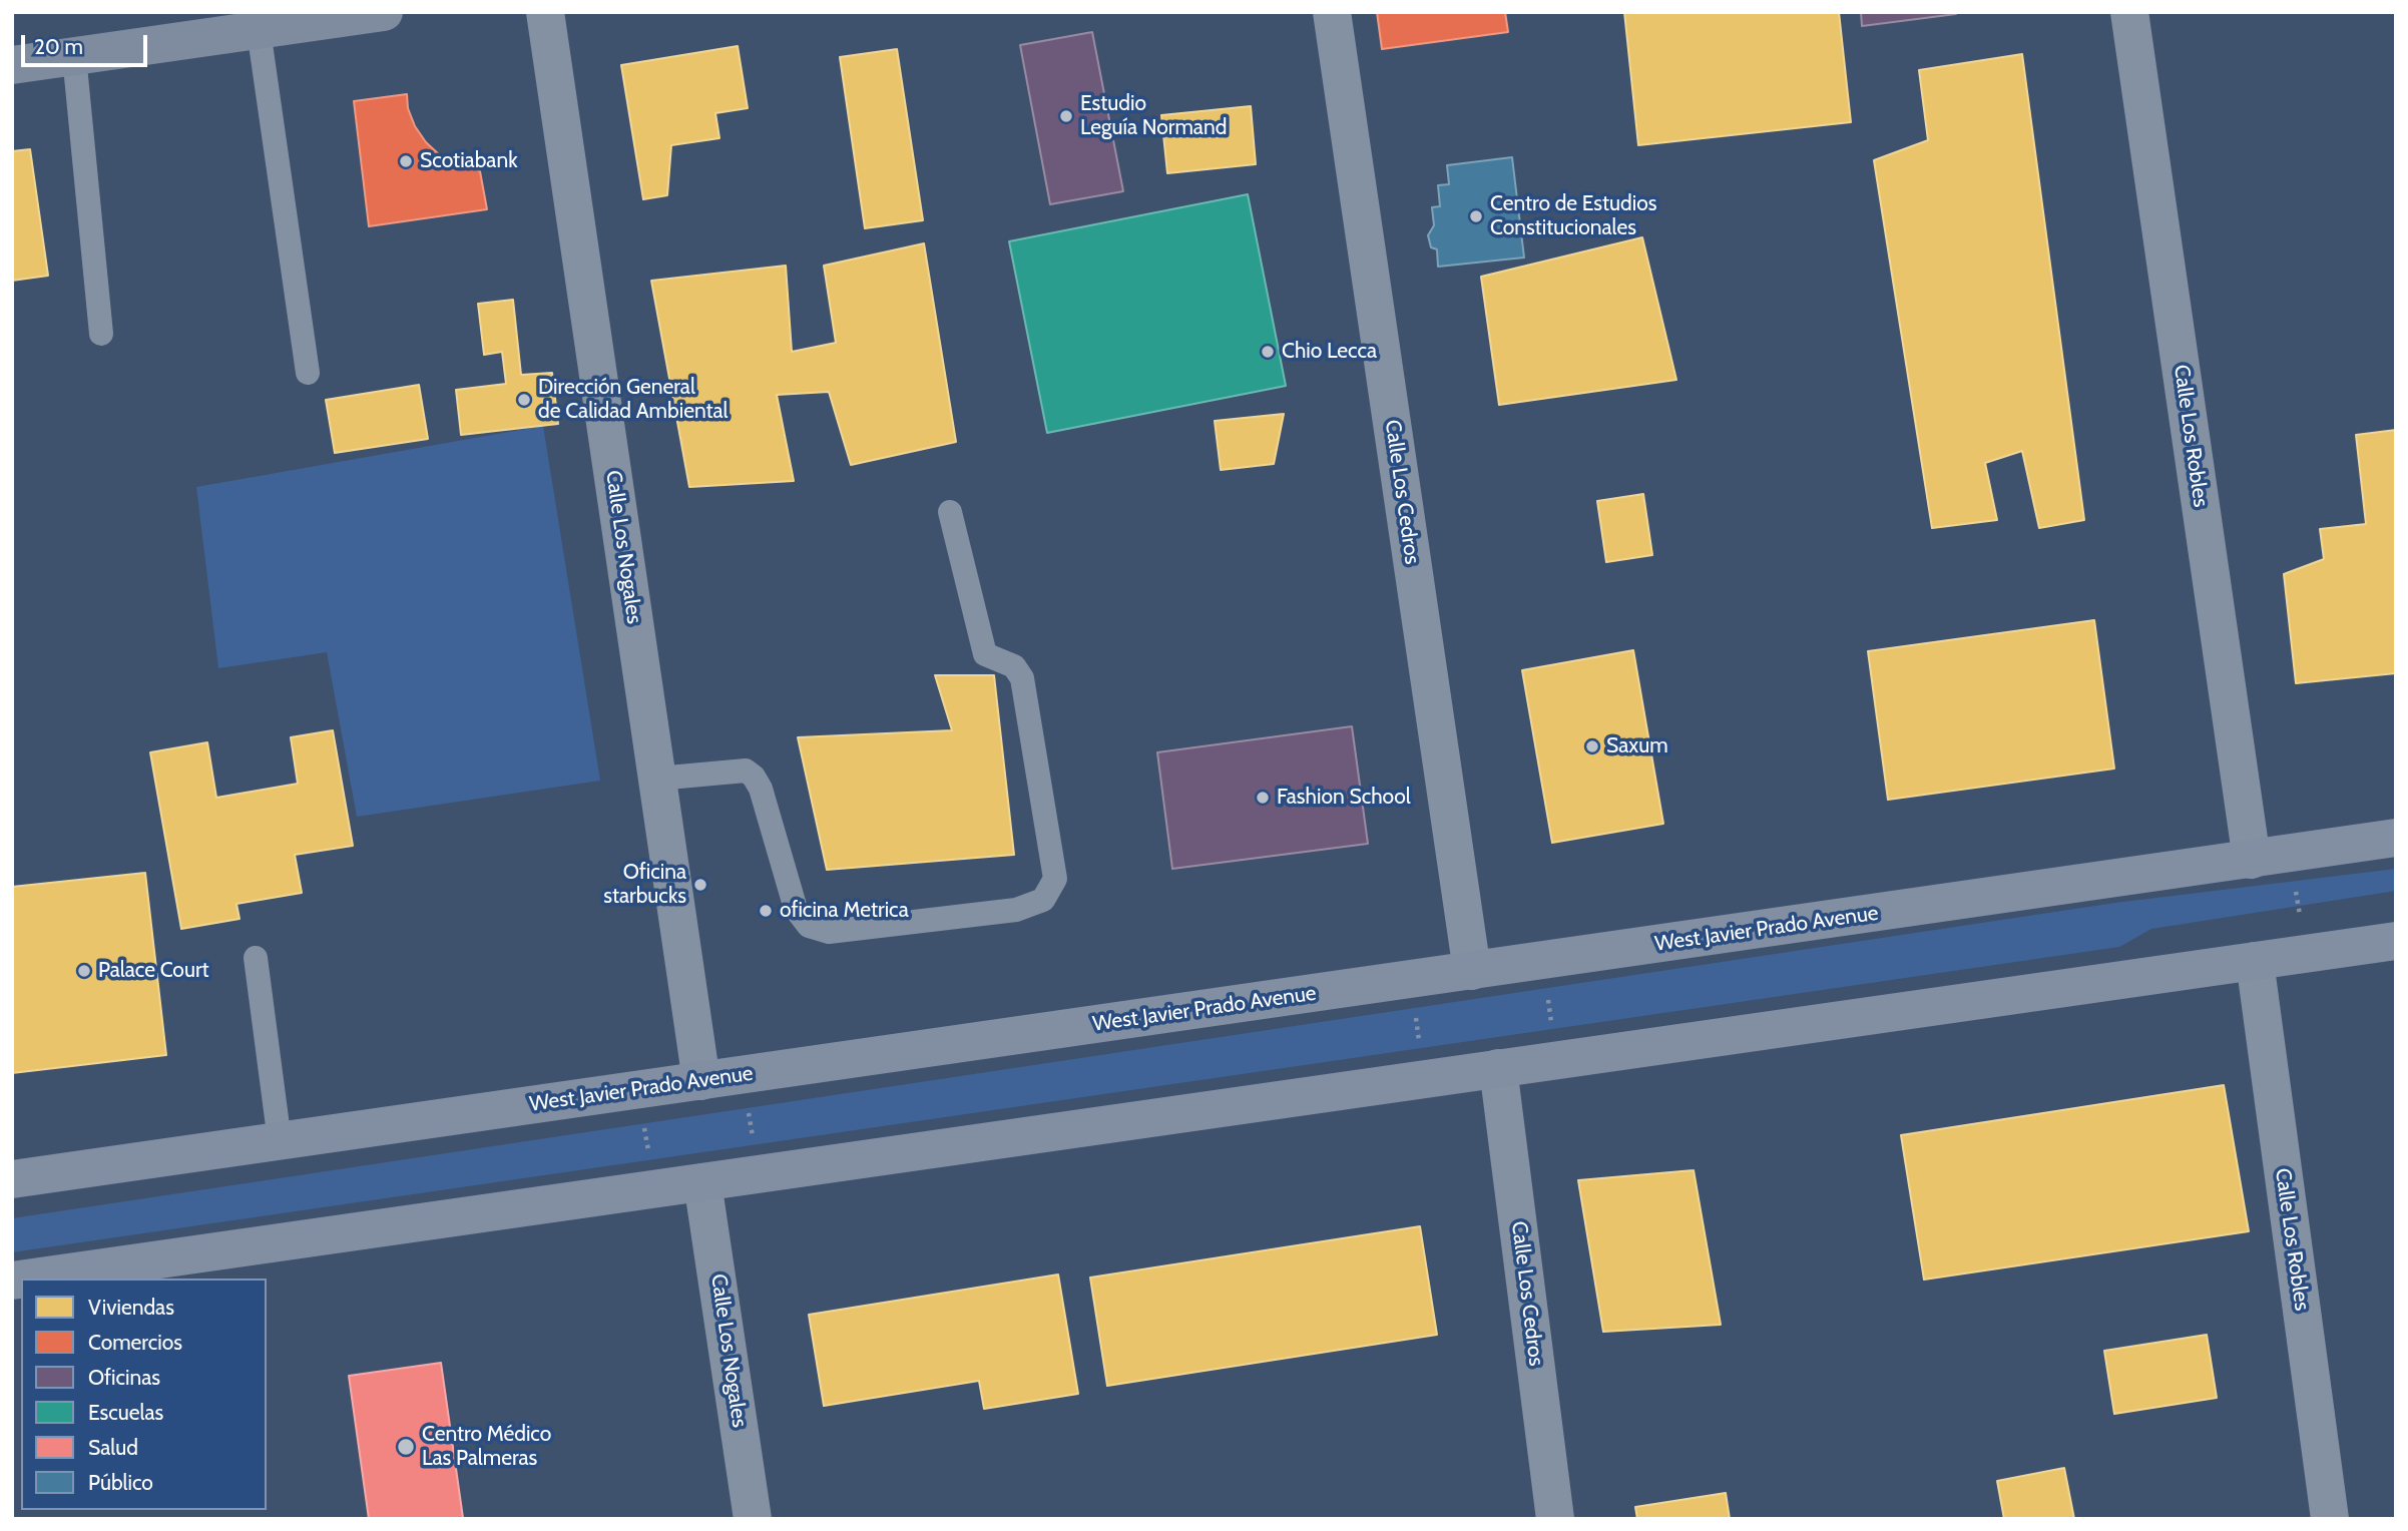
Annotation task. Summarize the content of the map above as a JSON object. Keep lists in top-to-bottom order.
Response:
{
  "streets": {
    "main road": ["West Javier Prado Avenue"],
    "street": ["Calle Los Robles", "Calle Los Cedros", "Calle Los Nogales"]
  },
  "crossings": [
    ["Calle Los Robles", "West Javier Prado Avenue"],
    ["Calle Los Cedros", "West Javier Prado Avenue"],
    ["Calle Los Nogales", "West Javier Prado Avenue"]
  ],
  "places": [
    "Estudio Leguía Normand",
    "Scotiabank",
    "Centro de Estudios Constitucionales",
    "Chio Lecca",
    "Dirección General de Calidad Ambiental",
    "Saxum",
    "Fashion School",
    "Oficina starbucks",
    "oficina Metrica",
    "Palace Court",
    "Centro Médico Las Palmeras"
  ],
  "legend": [
    "Viviendas",
    "Comercios",
    "Oficinas",
    "Escuelas",
    "Salud",
    "Público"
  ],
  "scale_bar": "20 m"
}
